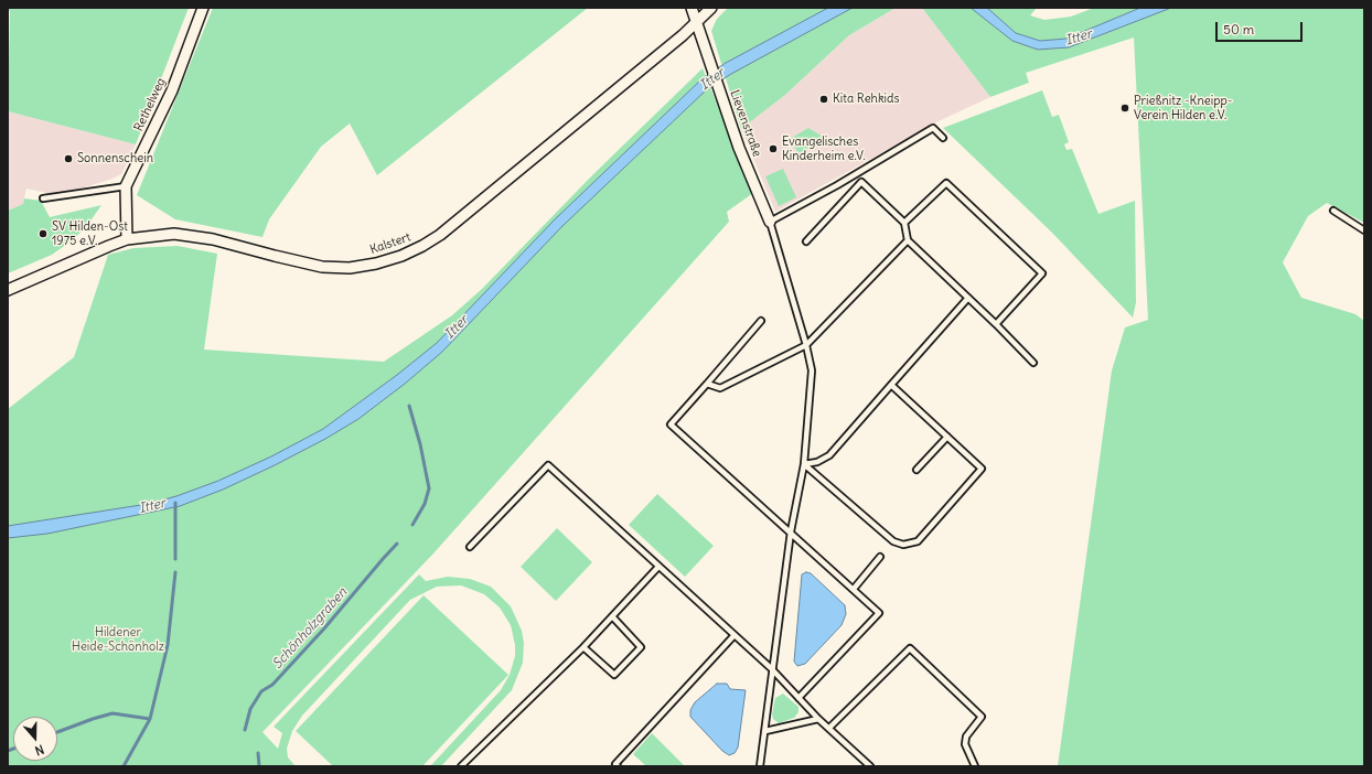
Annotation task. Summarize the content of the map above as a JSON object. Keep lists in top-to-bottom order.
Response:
{
  "streets": {
    "street": ["Rethelweg", "Lievenstraße", "Kalstert"]
  },
  "crossings": [
    ["Rethelweg", "Kalstert"],
    ["Lievenstraße", "Kalstert"]
  ],
  "water": ["Itter", "Schönholzgraben"],
  "parks": ["Hildener Heide-Schönholz"],
  "places": [
    "Kita Rehkids",
    "Prießnitz -Kneipp- Verein Hilden e.V.",
    "Evangelisches Kinderheim e.V.",
    "Sonnenschein",
    "SV Hilden-Ost 1975 e.V."
  ],
  "scale_bar": "50 m",
  "north": "bottom"
}
